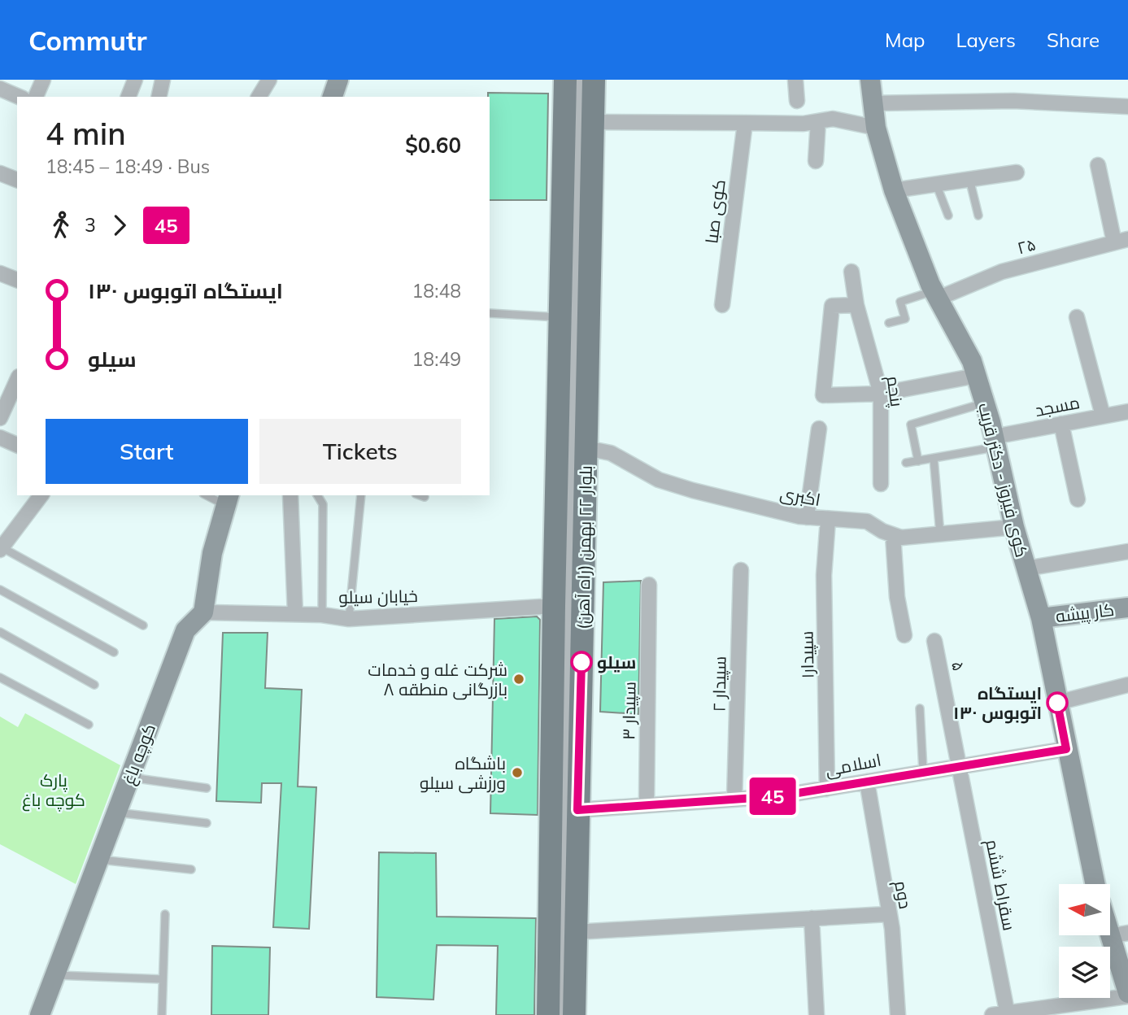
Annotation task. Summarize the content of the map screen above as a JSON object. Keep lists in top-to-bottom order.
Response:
{
  "streets": {
    "main road": [
      "کوی فیروز - دکتر قریب",
      "بلوار ۲۲ بهمن (راه آهن)",
      "کار پیشه",
      "کوچه باغ"
    ],
    "street": [
      "کوی صبا",
      "۲۵",
      "پنجم",
      "مسجد",
      "اکبری",
      "خیابان سیلو",
      "سپیدار۱",
      "۵",
      "سپیدار ۲",
      "سپیدار ۳",
      "اسلامی",
      "سقراط ششم",
      "دوم"
    ]
  },
  "crossings": [
    ["۲۵", "کوی فیروز - دکتر قریب"],
    ["مسجد", "کوی فیروز - دکتر قریب"],
    ["کوی فیروز - دکتر قریب", "اکبری"],
    ["کوی فیروز - دکتر قریب", "کار پیشه"],
    ["کوی فیروز - دکتر قریب", "اسلامی"],
    ["اکبری", "بلوار ۲۲ بهمن (راه آهن)"],
    ["اکبری", "سپیدار۱"],
    ["بلوار ۲۲ بهمن (راه آهن)", "خیابان سیلو"],
    ["بلوار ۲۲ بهمن (راه آهن)", "اسلامی"],
    ["خیابان سیلو", "کوچه باغ"],
    ["سپیدار۱", "اسلامی"],
    ["۵", "اسلامی"],
    ["۵", "سقراط ششم"],
    ["سپیدار ۲", "اسلامی"],
    ["سپیدار ۳", "اسلامی"],
    ["اسلامی", "سقراط ششم"],
    ["اسلامی", "دوم"]
  ],
  "parks": ["پارک کوچه باغ"],
  "places": [
    "سیلو",
    "شرکت غله و خدمات بازرگانی منطقه ۸",
    "ایستگاه اتوبوس ۱۳۰",
    "باشگاه ورزشی سیلو"
  ],
  "lines": ["bus line 45"],
  "north": "left",
  "page": {
    "header": "Commutr",
    "nav": ["Map", "Layers", "Share"],
    "on_map": "45",
    "heading": ["4 min", "18:45 – 18:49 · Bus", "$0.60"],
    "legs": ["3", "45"],
    "list": [
      {
        "name": "ایستگاه اتوبوس ۱۳۰",
        "value": "18:48"
      },
      {
        "name": "سیلو",
        "value": "18:49"
      }
    ],
    "buttons": ["Start", "Tickets"]
  }
}
